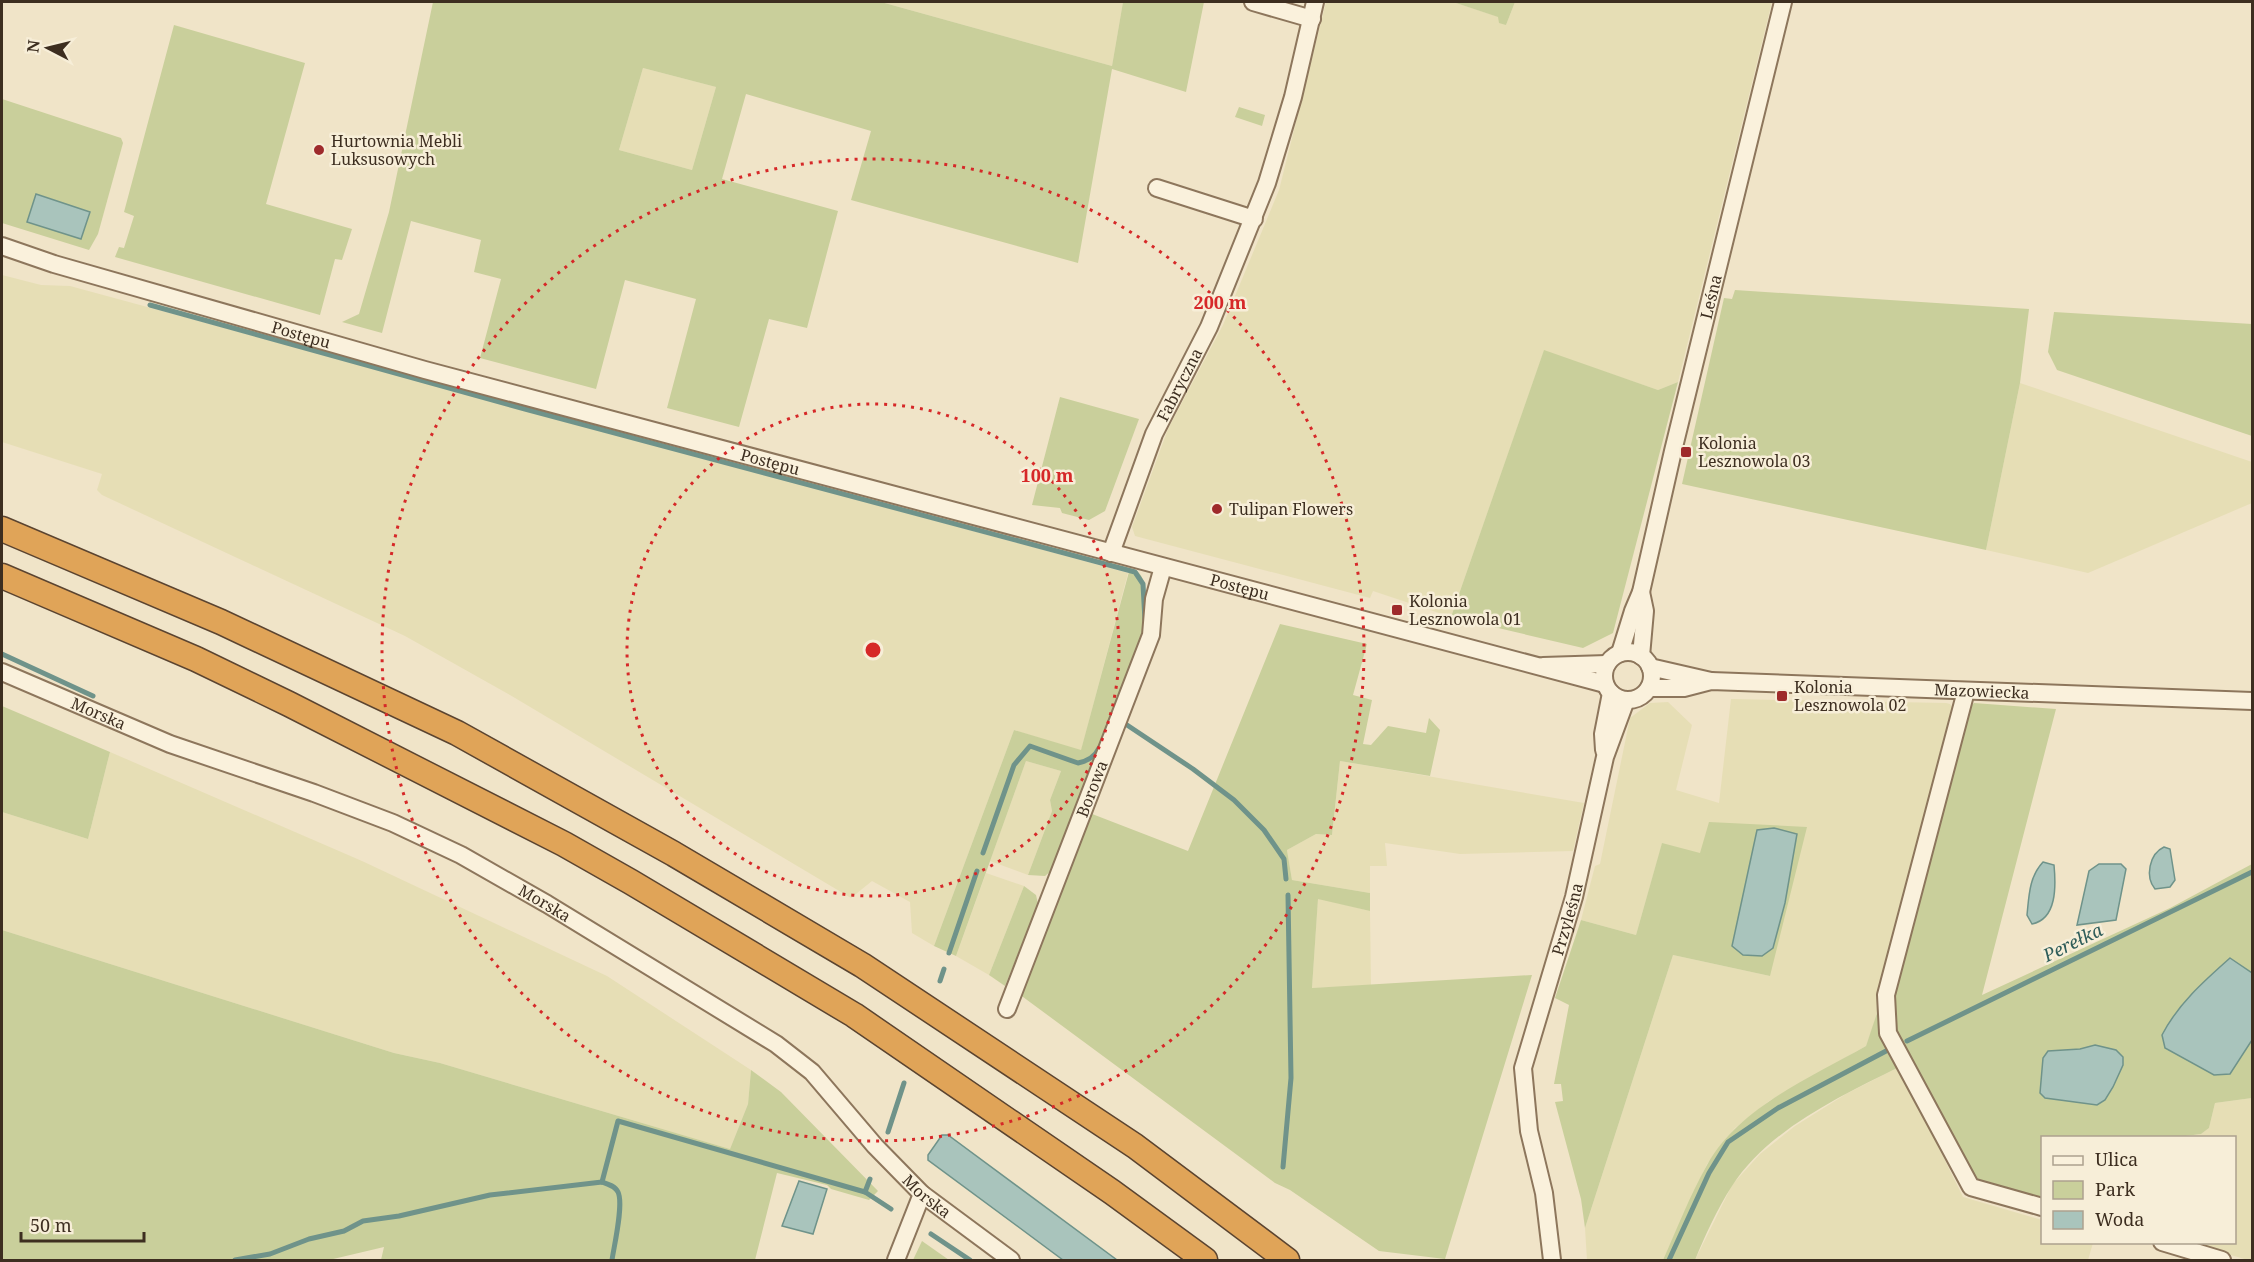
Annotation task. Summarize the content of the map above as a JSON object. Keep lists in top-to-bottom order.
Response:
{
  "streets": {
    "street": [
      "Leśna",
      "Postępu",
      "Fabryczna",
      "Mazowiecka",
      "Morska",
      "Borowa",
      "Przyleśna"
    ]
  },
  "crossings": [
    ["Leśna", "Postępu"],
    ["Leśna", "Mazowiecka"],
    ["Leśna", "Przyleśna"],
    ["Postępu", "Fabryczna"],
    ["Postępu", "Mazowiecka"],
    ["Postępu", "Borowa"],
    ["Postępu", "Przyleśna"],
    ["Mazowiecka", "Przyleśna"]
  ],
  "water": ["Perełka"],
  "places": {
    "other": ["Hurtownia Mebli Luksusowych", "Tulipan Flowers"],
    "transit": ["Kolonia Lesznowola 03", "Kolonia Lesznowola 01", "Kolonia Lesznowola 02"]
  },
  "legend": ["Ulica", "Park", "Woda"],
  "scale_bar": "50 m",
  "north": "left",
  "rings": ["200 m", "100 m"]
}
